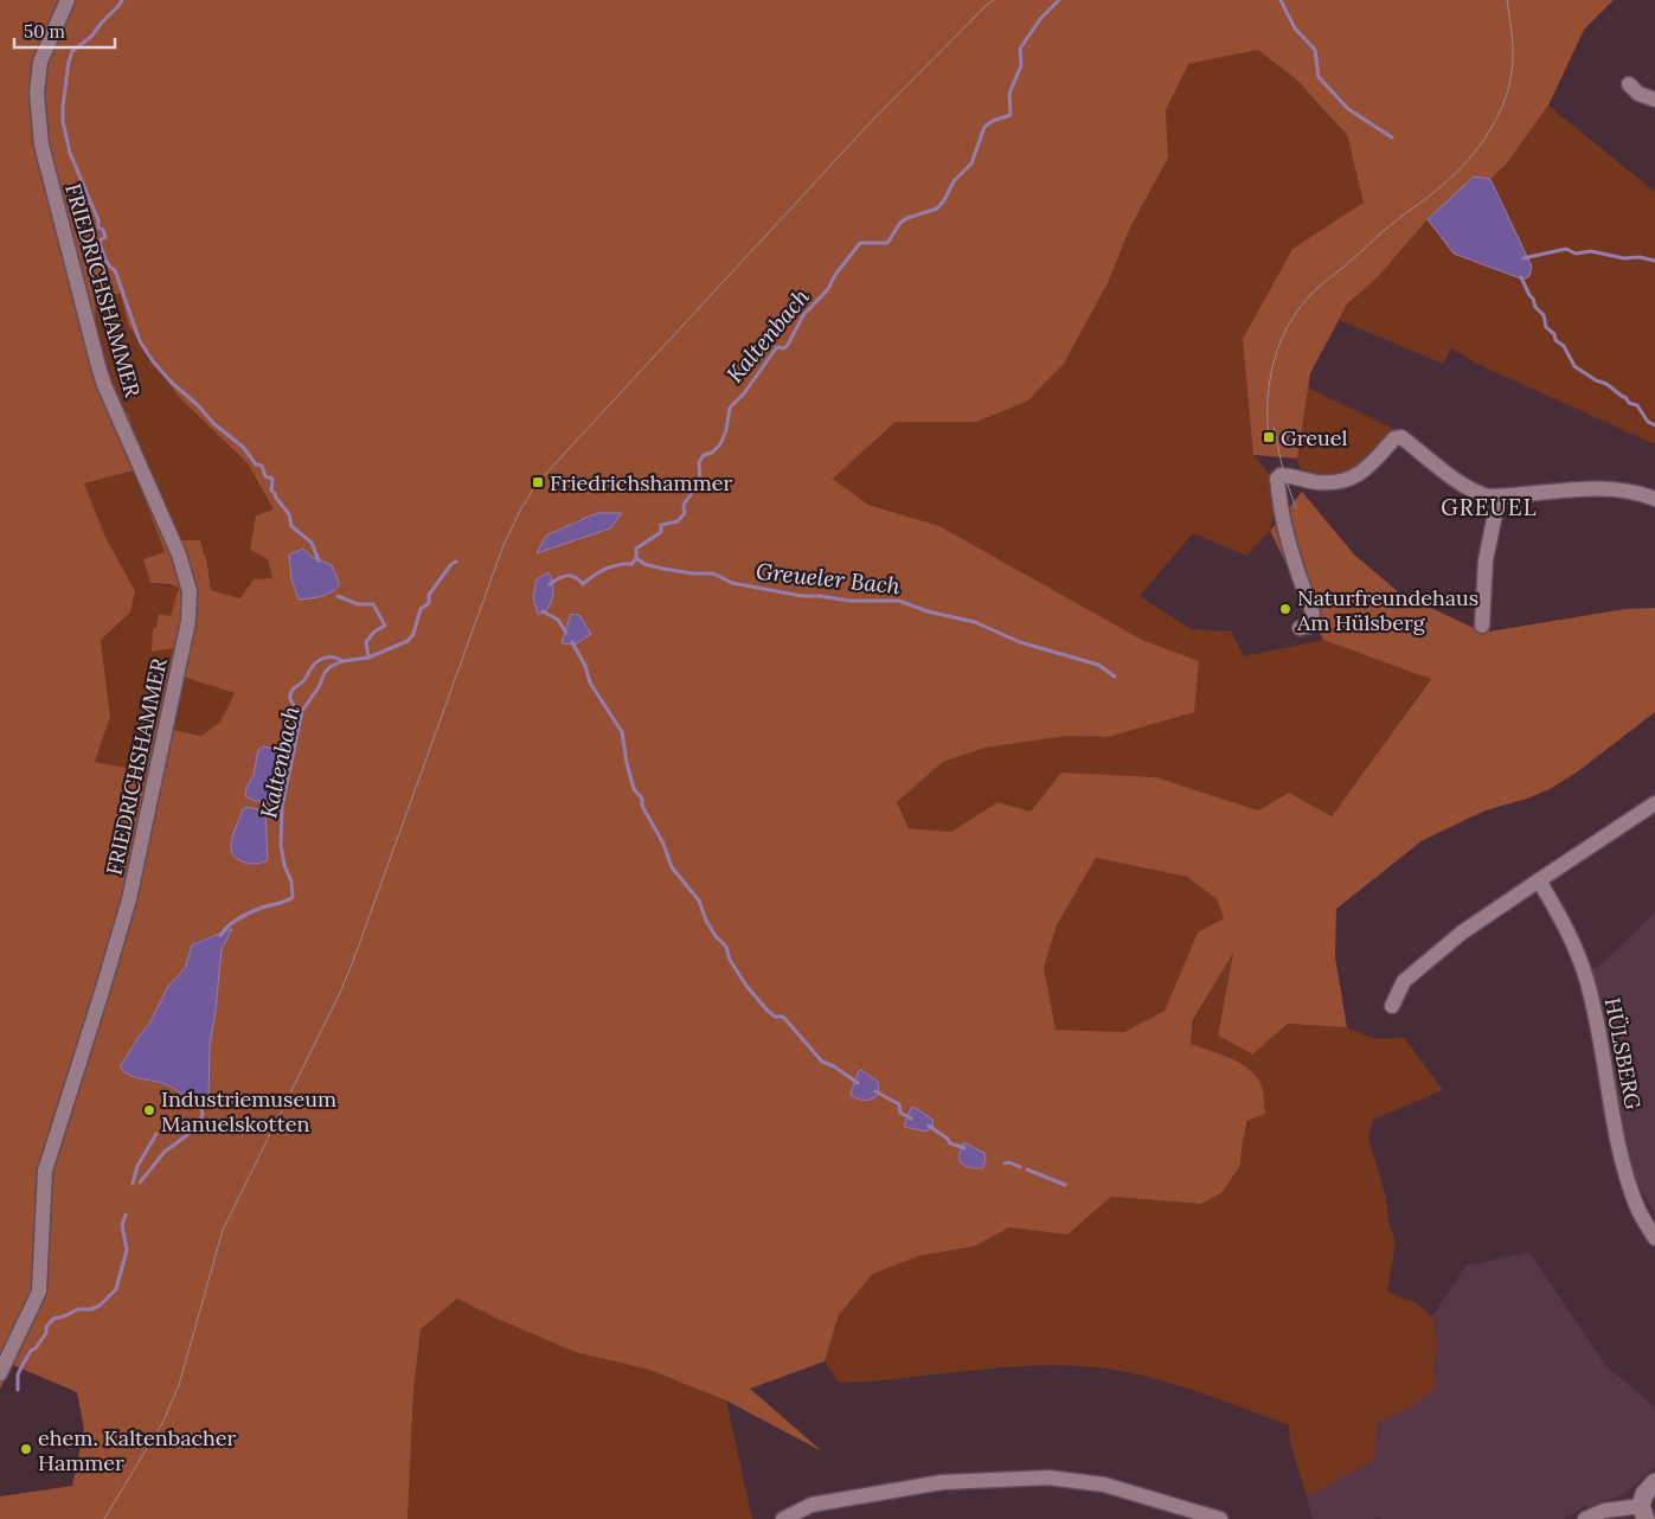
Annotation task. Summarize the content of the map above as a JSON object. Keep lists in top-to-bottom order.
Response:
{
  "streets": {
    "street": ["FRIEDRICHSHAMMER", "HÜLSBERG"]
  },
  "districts": ["GREUEL"],
  "water": ["Kaltenbach", "Greueler Bach"],
  "places": {
    "transit": ["Greuel", "Friedrichshammer"],
    "other": ["Naturfreundehaus Am Hülsberg", "Industriemuseum Manuelskotten", "ehem. Kaltenbacher Hammer"]
  },
  "scale_bar": "50 m"
}
